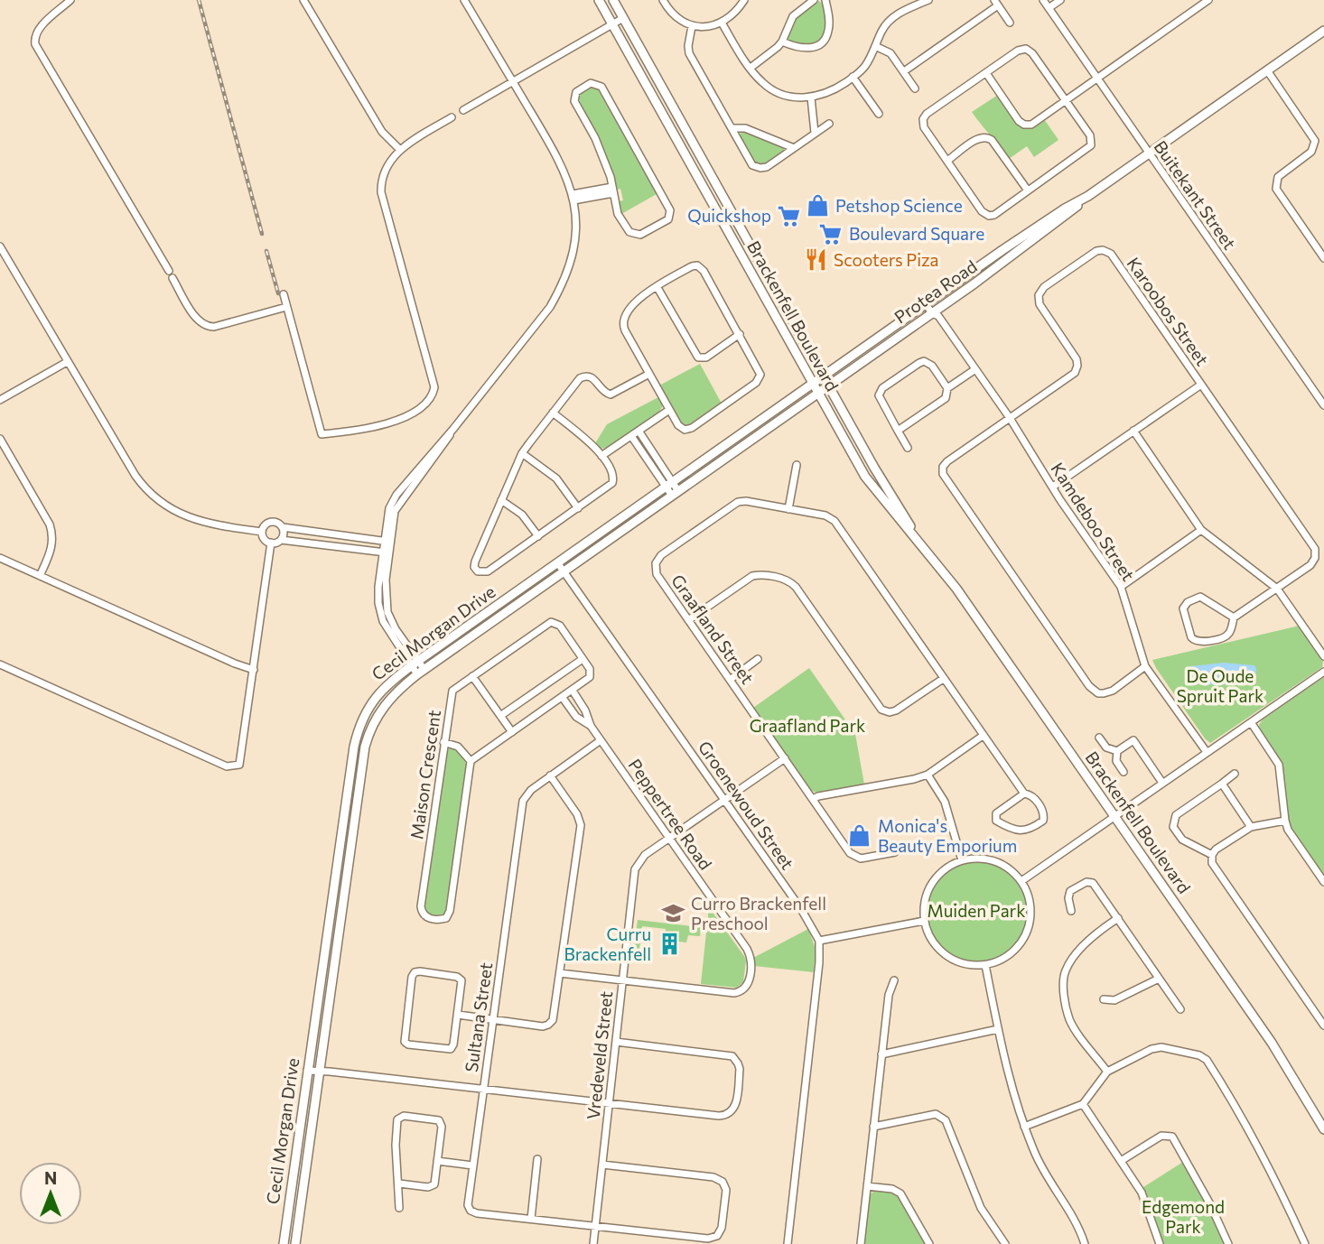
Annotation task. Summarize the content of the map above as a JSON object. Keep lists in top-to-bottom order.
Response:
{
  "streets": {
    "street": [
      "Buitekant Street",
      "Protea Road",
      "Karoobos Street",
      "Brackenfell Boulevard",
      "Kamdeboo Street",
      "Graafland Street",
      "Cecil Morgan Drive",
      "Maison Crescent",
      "Groenewoud Street",
      "Peppertree Road",
      "Sultana Street",
      "Vredeveld Street"
    ]
  },
  "crossings": [
    ["Buitekant Street", "Protea Road"],
    ["Protea Road", "Brackenfell Boulevard"],
    ["Protea Road", "Kamdeboo Street"],
    ["Protea Road", "Cecil Morgan Drive"],
    ["Karoobos Street", "Kamdeboo Street"],
    ["Brackenfell Boulevard", "Cecil Morgan Drive"],
    ["Graafland Street", "Vredeveld Street"],
    ["Cecil Morgan Drive", "Groenewoud Street"],
    ["Groenewoud Street", "Vredeveld Street"],
    ["Peppertree Road", "Sultana Street"],
    ["Peppertree Road", "Vredeveld Street"],
    ["Sultana Street", "Vredeveld Street"]
  ],
  "parks": [
    "De Oude Spruit Park",
    "Graafland Park",
    "Muiden Park",
    "Edgemond Park"
  ],
  "places": {
    "shop": ["Petshop Science", "Monica's Beauty Emporium"],
    "supermarket": ["Quickshop", "Boulevard Square"],
    "restaurant": ["Scooters Piza"],
    "school or university": ["Curro Brackenfell Preschool"],
    "building": ["Curru Brackenfell"]
  },
  "north": "top"
}
